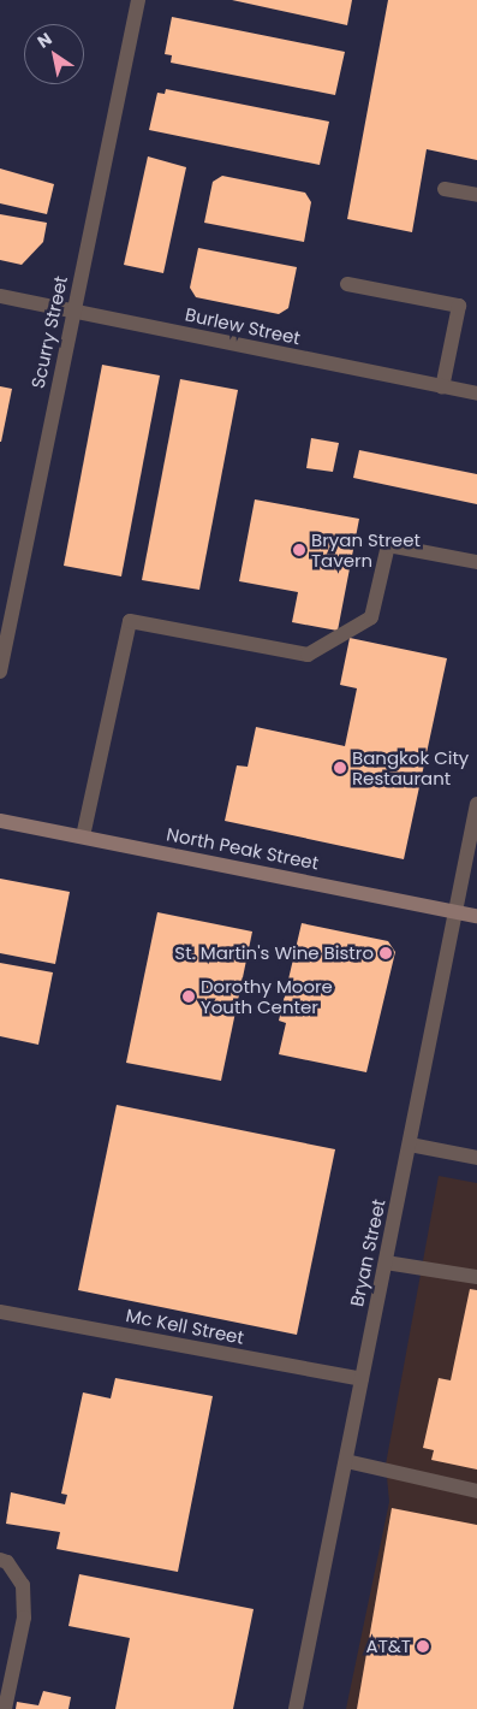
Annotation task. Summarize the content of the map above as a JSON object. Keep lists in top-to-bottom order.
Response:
{
  "streets": {
    "main road": ["North Peak Street"],
    "street": [
      "Burlew Street",
      "Scurry Street",
      "Bryan Street",
      "Mc Kell Street"
    ]
  },
  "crossings": [
    ["Burlew Street", "Scurry Street"],
    ["North Peak Street", "Bryan Street"],
    ["Bryan Street", "Mc Kell Street"]
  ],
  "places": [
    "Bryan Street Tavern",
    "Bangkok City Restaurant",
    "St. Martin's Wine Bistro",
    "Dorothy Moore Youth Center",
    "AT&T"
  ],
  "north": "top left"
}
